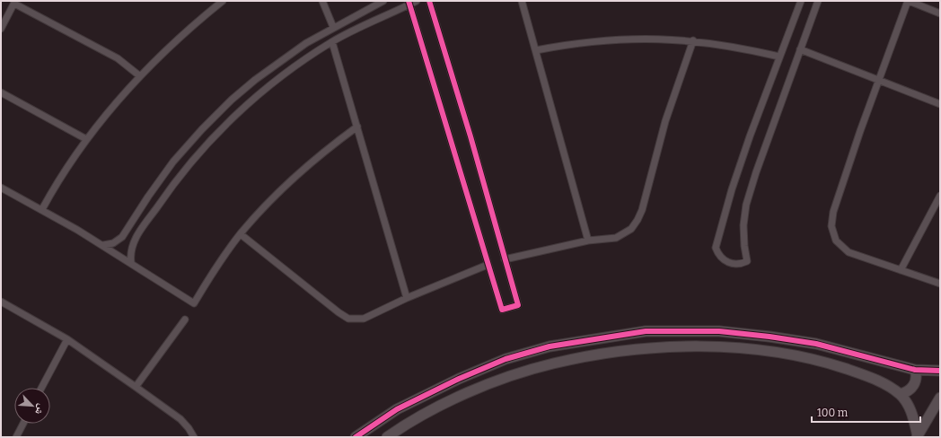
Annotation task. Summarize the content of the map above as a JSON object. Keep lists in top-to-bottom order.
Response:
{
  "scale_bar": "100 m",
  "north": "bottom right"
}
